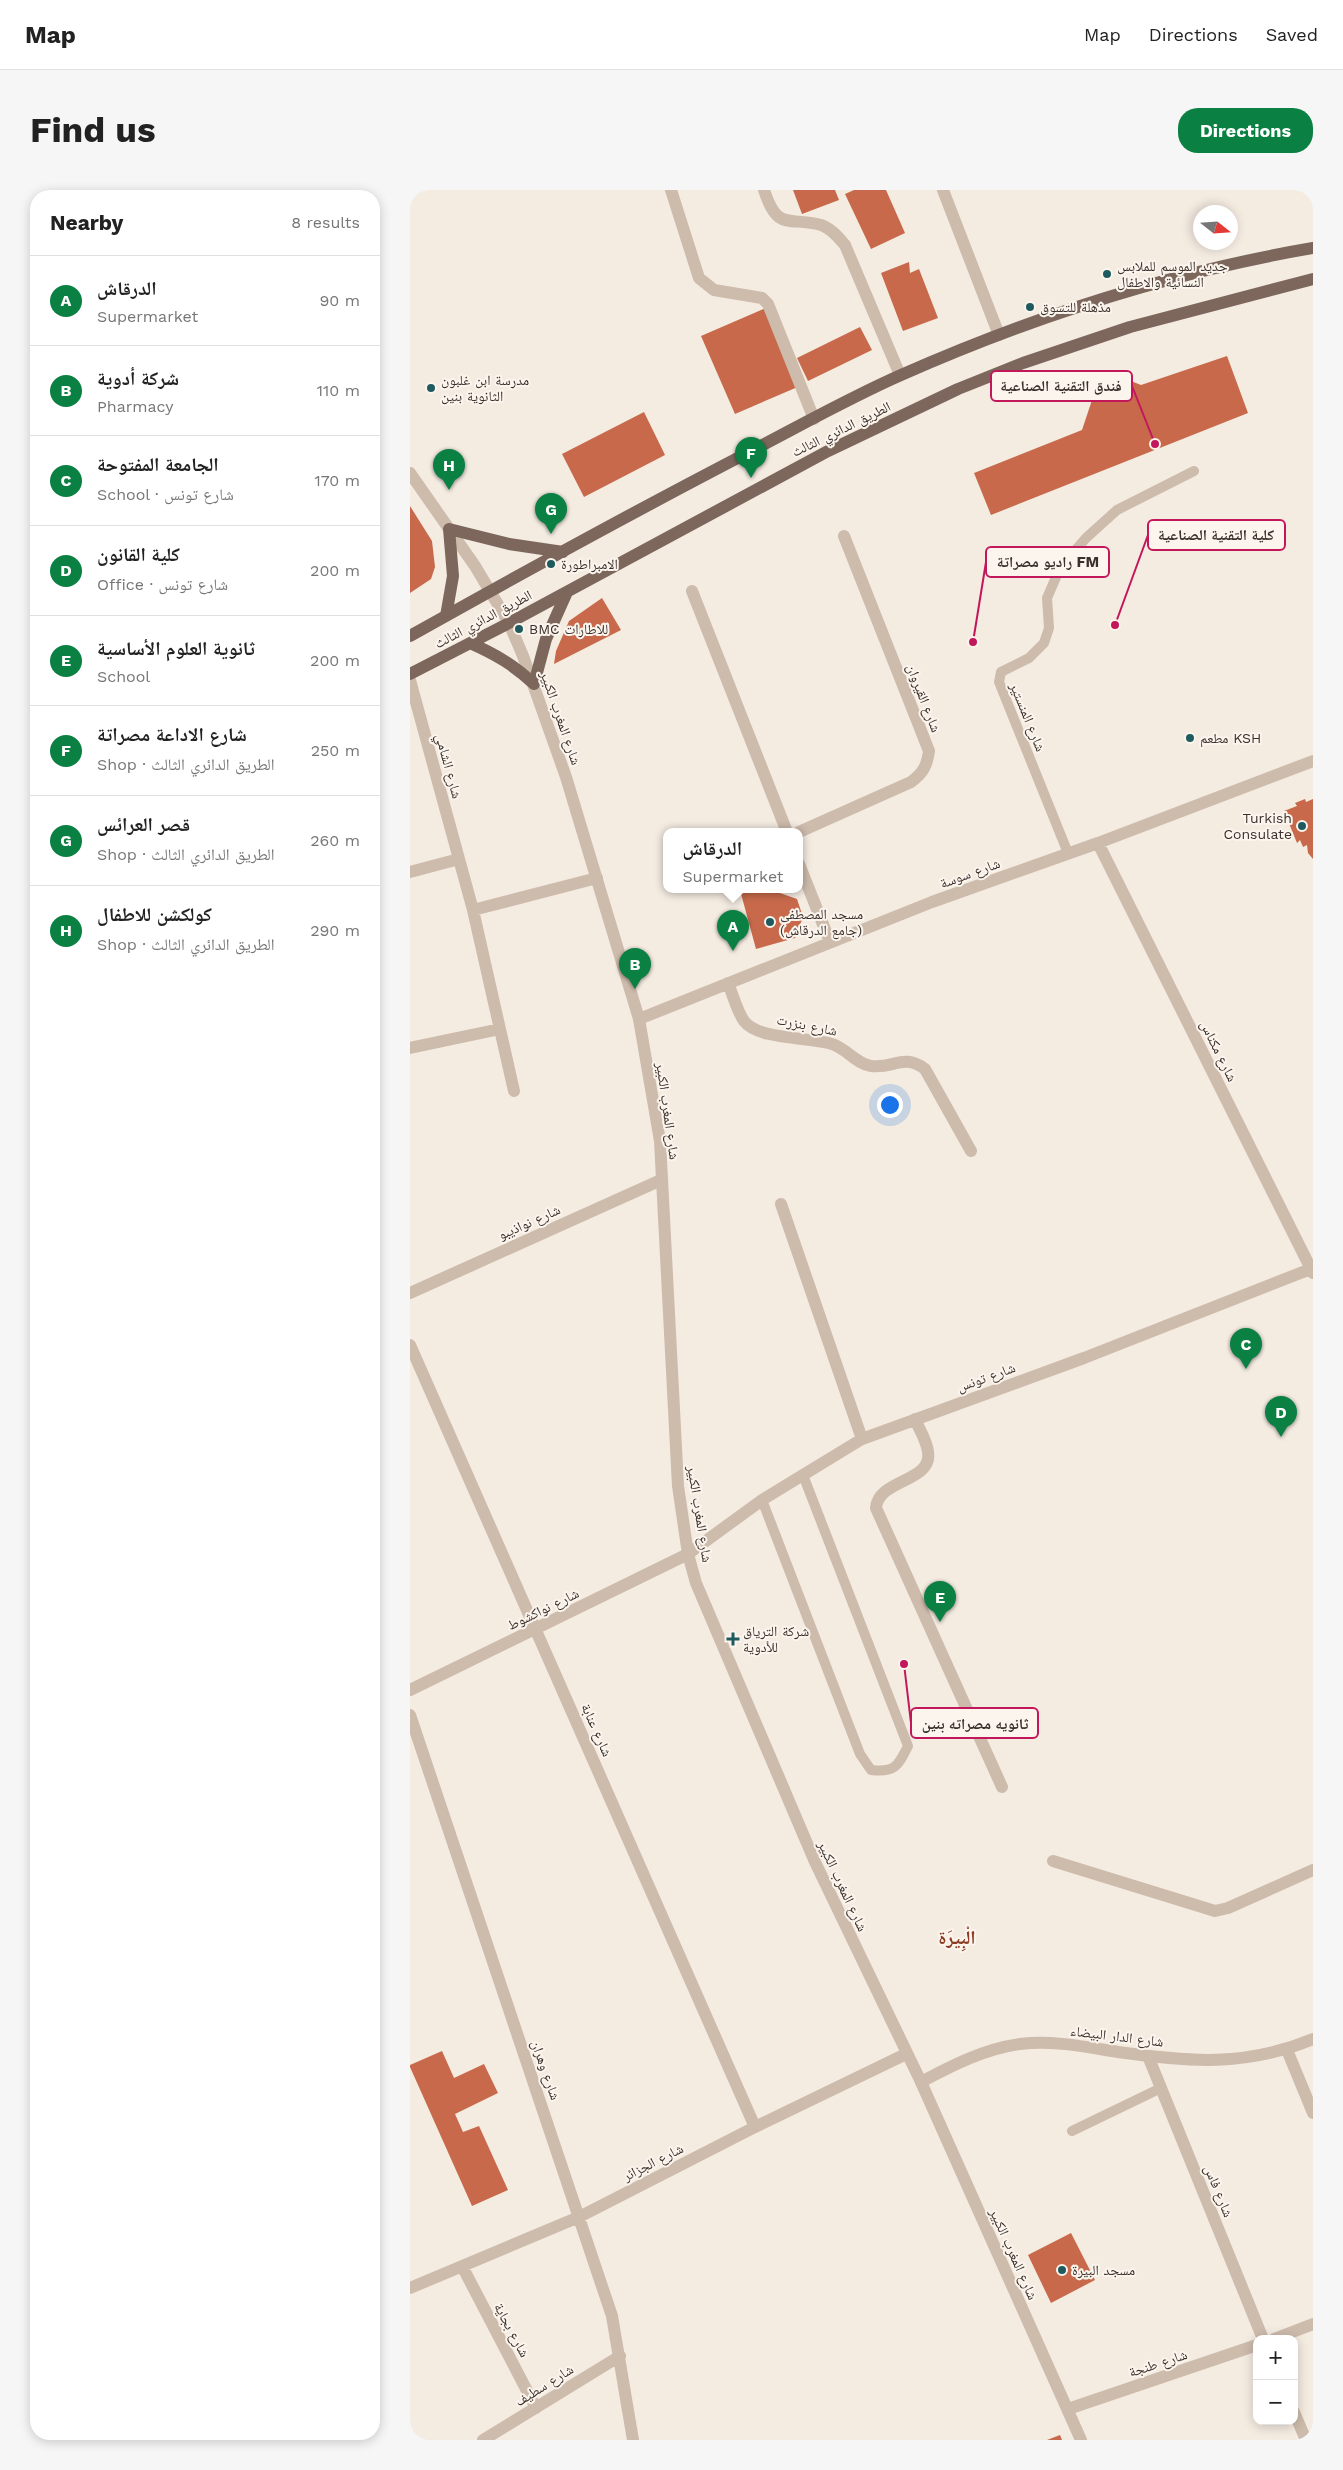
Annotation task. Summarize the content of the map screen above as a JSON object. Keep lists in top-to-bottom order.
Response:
{
  "streets": {
    "main road": ["الطريق الدائري الثالث"],
    "street": [
      "شارع القيروان",
      "شارع المغرب الكبير",
      "شارع الشامي",
      "شارع سوسة",
      "شارع بنزرت",
      "شارع مكناس",
      "شارع نواذيبو",
      "شارع تونس",
      "شارع نواكشوط",
      "شارع عنابة",
      "شارع الدار البيضاء",
      "شارع وهران",
      "شارع الجزائر",
      "شارع فاس",
      "شارع بجاية",
      "شارع طنجة",
      "شارع سطيف"
    ],
    "lane": ["شارع المنستير"]
  },
  "crossings": [
    ["الطريق الدائري الثالث", "شارع المغرب الكبير"],
    ["شارع المنستير", "شارع سوسة"],
    ["شارع المغرب الكبير", "شارع سوسة"],
    ["شارع المغرب الكبير", "شارع نواذيبو"],
    ["شارع المغرب الكبير", "شارع تونس"],
    ["شارع المغرب الكبير", "شارع نواكشوط"],
    ["شارع المغرب الكبير", "شارع الدار البيضاء"],
    ["شارع المغرب الكبير", "شارع الجزائر"],
    ["شارع المغرب الكبير", "شارع طنجة"],
    ["شارع سوسة", "شارع بنزرت"],
    ["شارع سوسة", "شارع مكناس"],
    ["شارع مكناس", "شارع تونس"],
    ["شارع تونس", "شارع نواكشوط"],
    ["شارع نواكشوط", "شارع عنابة"],
    ["شارع عنابة", "شارع الجزائر"],
    ["شارع الدار البيضاء", "شارع فاس"],
    ["شارع وهران", "شارع الجزائر"],
    ["شارع وهران", "شارع سطيف"],
    ["شارع الجزائر", "شارع بجاية"],
    ["شارع بجاية", "شارع سطيف"]
  ],
  "districts": ["الْبِيرَة"],
  "places": {
    "other": [
      "جديد الموسم للملابس النسائية والاطفال",
      "مذهلة للتسوق",
      "مدرسة ابن غلبون الثانوية بنين",
      "فندق التقنية الصناعية",
      "الامبراطورة",
      "كلية التقنية الصناعية",
      "BMC للاطارات",
      "راديو مصراتة FM",
      "مطعم KSH",
      "Turkish Consulate",
      "مسجد المصطفى (جامع الدرقاش)",
      "ثانويه مصراته بنين",
      "مسجد البيرة"
    ],
    "health": ["شركة الترياق للأدوية"]
  },
  "north": "right",
  "page": {
    "header": "Map",
    "nav": ["Map", "Directions", "Saved"],
    "buttons": "Directions",
    "title": "Find us",
    "heading": ["Nearby", "8 results"],
    "list": [
      {
        "mark": "A",
        "name": "الدرقاش",
        "note": "Supermarket",
        "value": "90 m"
      },
      {
        "mark": "B",
        "name": "شركة أدوية",
        "note": "Pharmacy",
        "value": "110 m"
      },
      {
        "mark": "C",
        "name": "الجامعة المفتوحة",
        "note": "School · شارع تونس",
        "value": "170 m"
      },
      {
        "mark": "D",
        "name": "كلية القانون",
        "note": "Office · شارع تونس",
        "value": "200 m"
      },
      {
        "mark": "E",
        "name": "ثانوية العلوم الأساسية",
        "note": "School",
        "value": "200 m"
      },
      {
        "mark": "F",
        "name": "شارع الاداعة مصراتة",
        "note": "Shop · الطريق الدائري الثالث",
        "value": "250 m"
      },
      {
        "mark": "G",
        "name": "قصر العرائس",
        "note": "Shop · الطريق الدائري الثالث",
        "value": "260 m"
      },
      {
        "mark": "H",
        "name": "كولكشن للاطفال",
        "note": "Shop · الطريق الدائري الثالث",
        "value": "290 m"
      }
    ],
    "pins": [
      "F",
      "H",
      "G",
      "A",
      "B",
      "C",
      "D",
      "E"
    ],
    "popup": ["الدرقاش", "Supermarket"],
    "map_buttons": ["+", "−"]
  }
}
